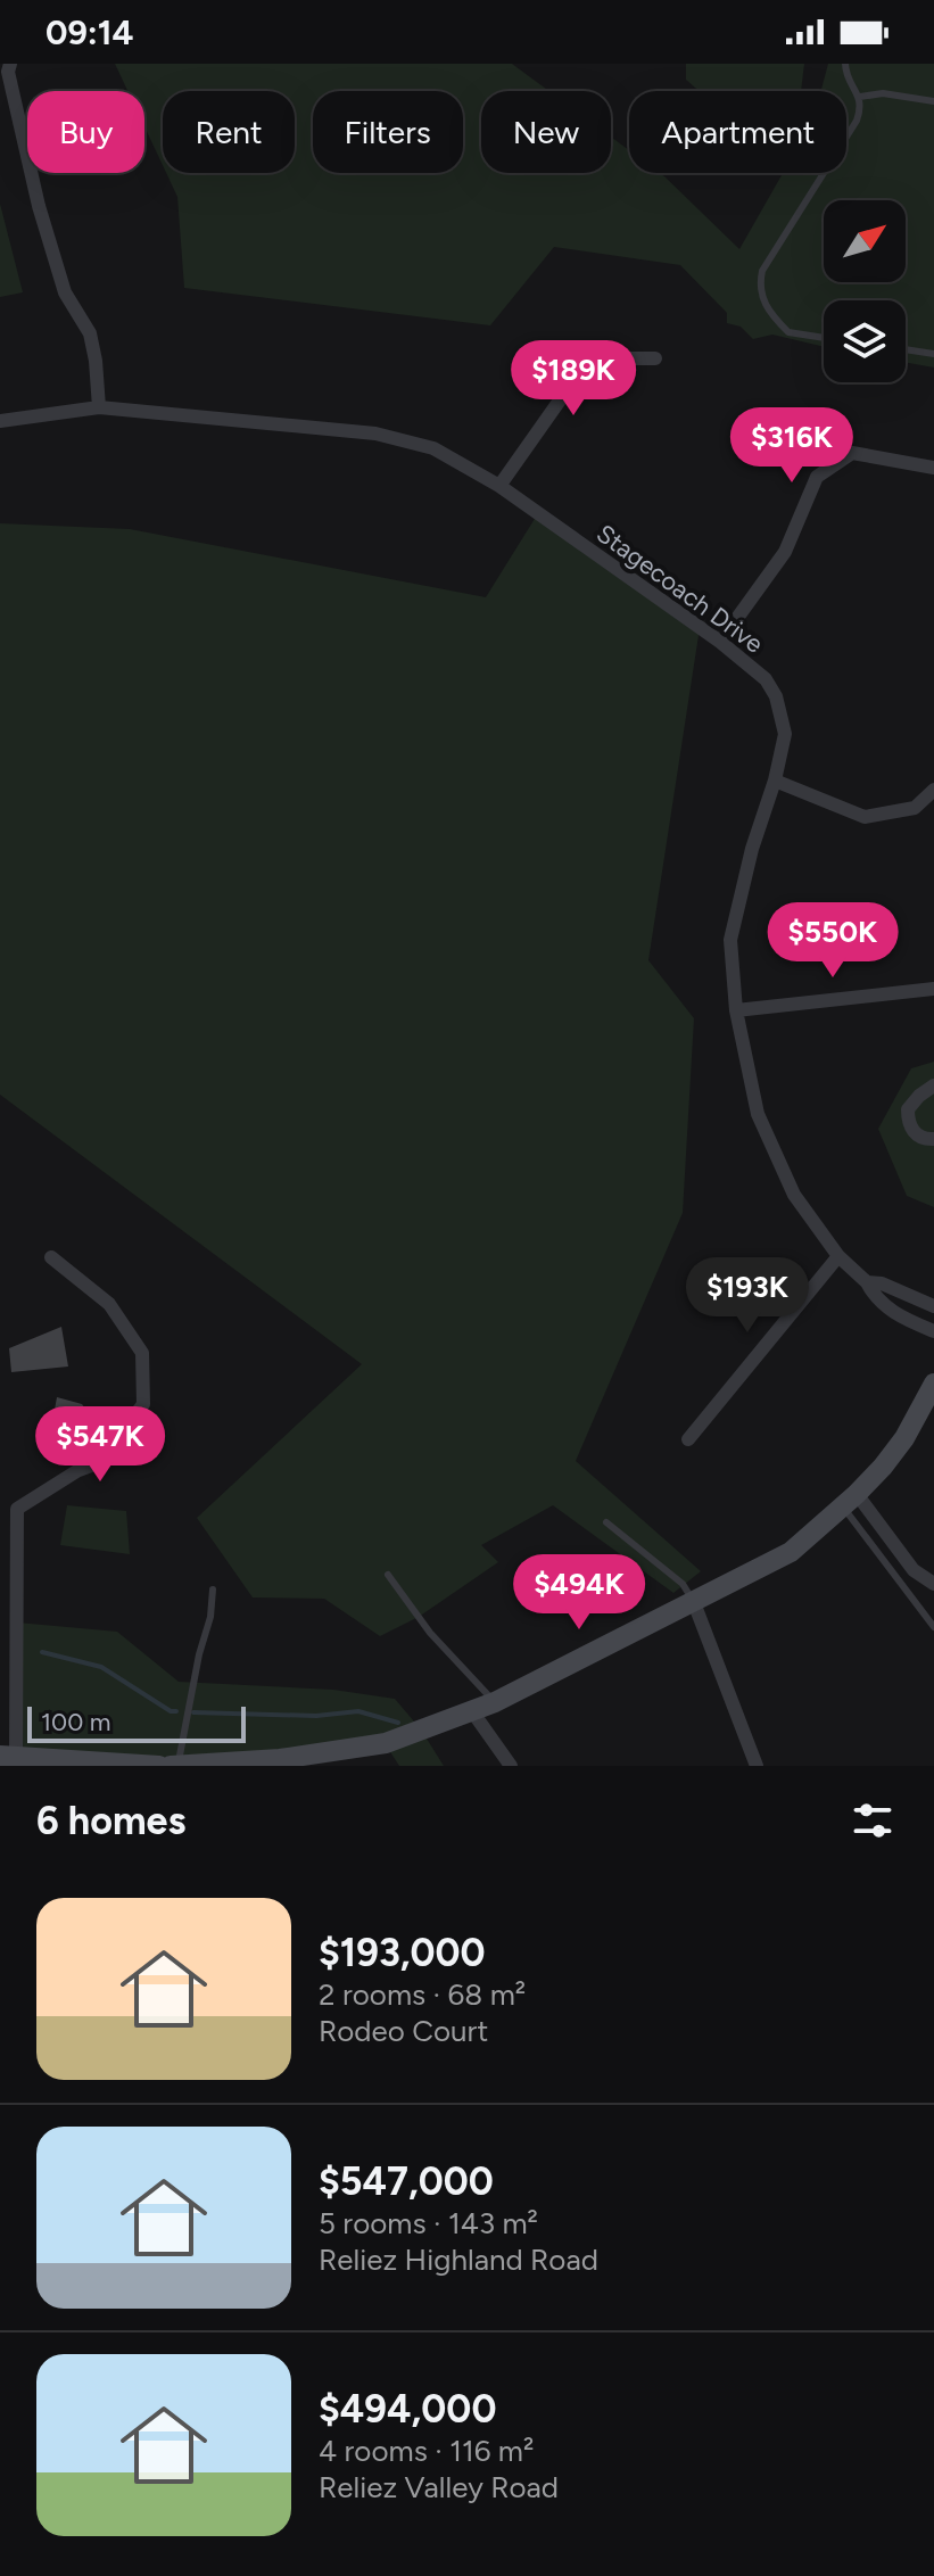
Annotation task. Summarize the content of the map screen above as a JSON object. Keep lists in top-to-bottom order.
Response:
{
  "streets": {
    "street": ["Stagecoach Drive"]
  },
  "scale_bar": "100 m",
  "north": "top right",
  "page": {
    "status": "09:14",
    "chip": [
      "Buy",
      "Rent",
      "Filters",
      "New",
      "Apartment"
    ],
    "price": [
      "$189K",
      "$316K",
      "$550K",
      "$193K",
      "$547K",
      "$494K"
    ],
    "scale": "100 m",
    "heading": "6 homes",
    "list": [
      {
        "name": "$193,000",
        "note": "2 rooms · 68 m² · Rodeo Court"
      },
      {
        "name": "$547,000",
        "note": "5 rooms · 143 m² · Reliez Highland Road"
      },
      {
        "name": "$494,000",
        "note": "4 rooms · 116 m² · Reliez Valley Road"
      }
    ]
  }
}
